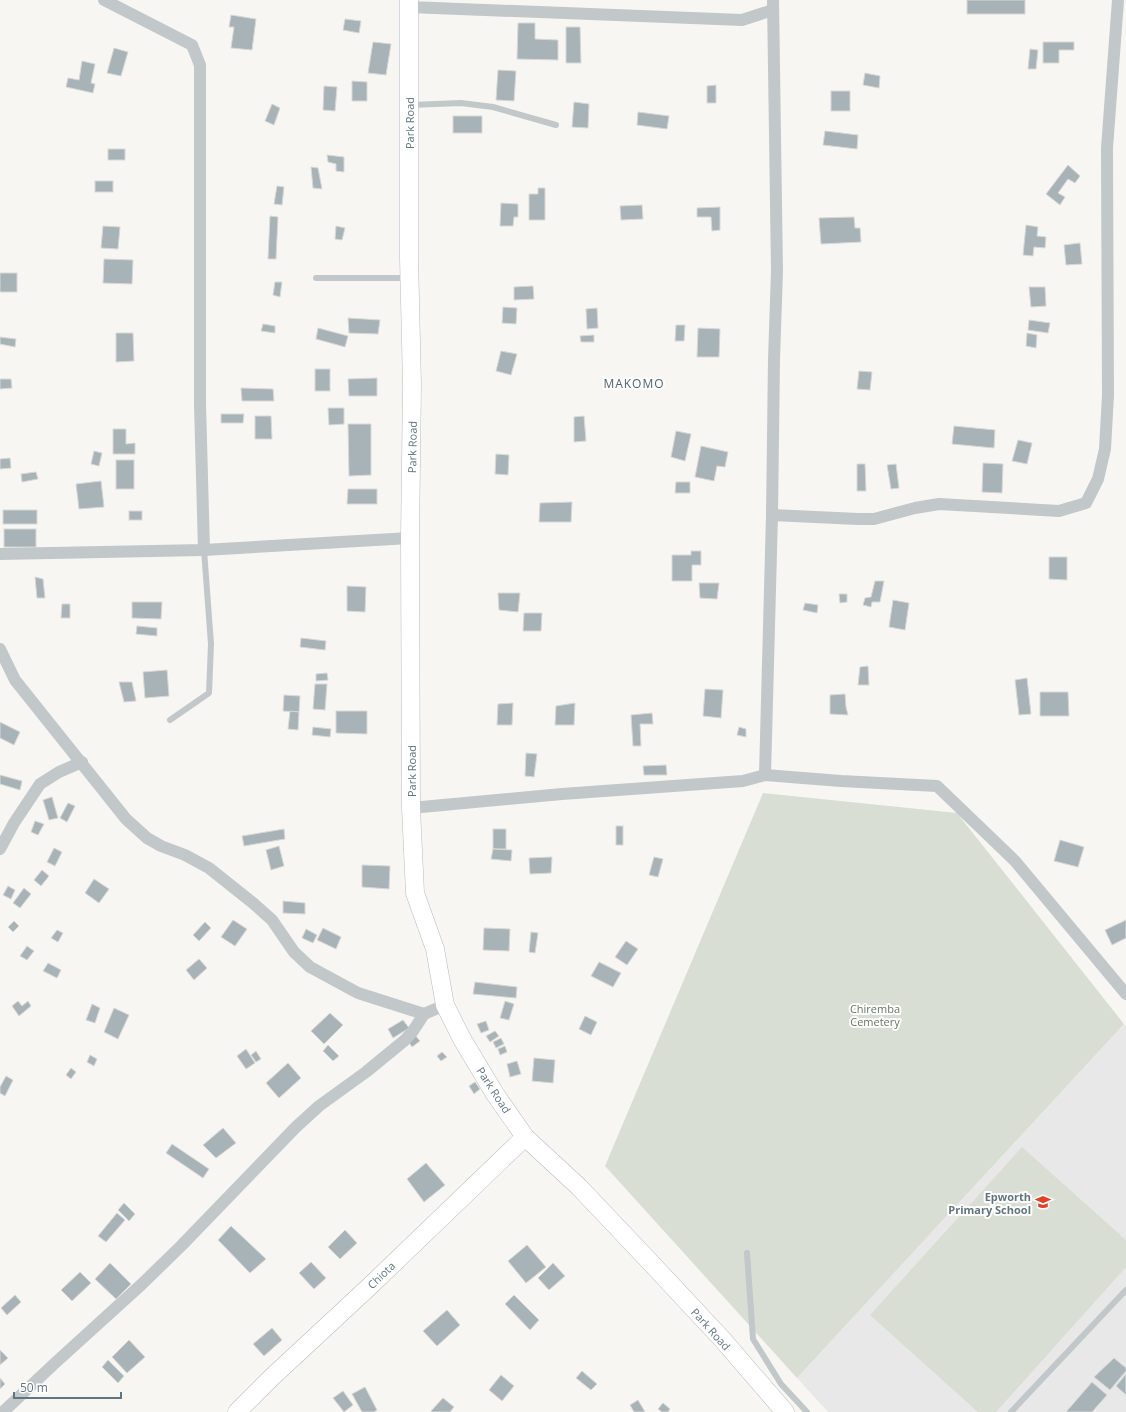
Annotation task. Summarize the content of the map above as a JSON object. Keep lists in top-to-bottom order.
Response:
{
  "streets": {
    "street": ["Park Road", "Chiota"]
  },
  "crossings": [
    ["Park Road", "Chiota"]
  ],
  "districts": ["MAKOMO"],
  "parks": ["Chiremba Cemetery"],
  "places": {
    "school or university": ["Epworth Primary School"]
  },
  "scale_bar": "50 m"
}
